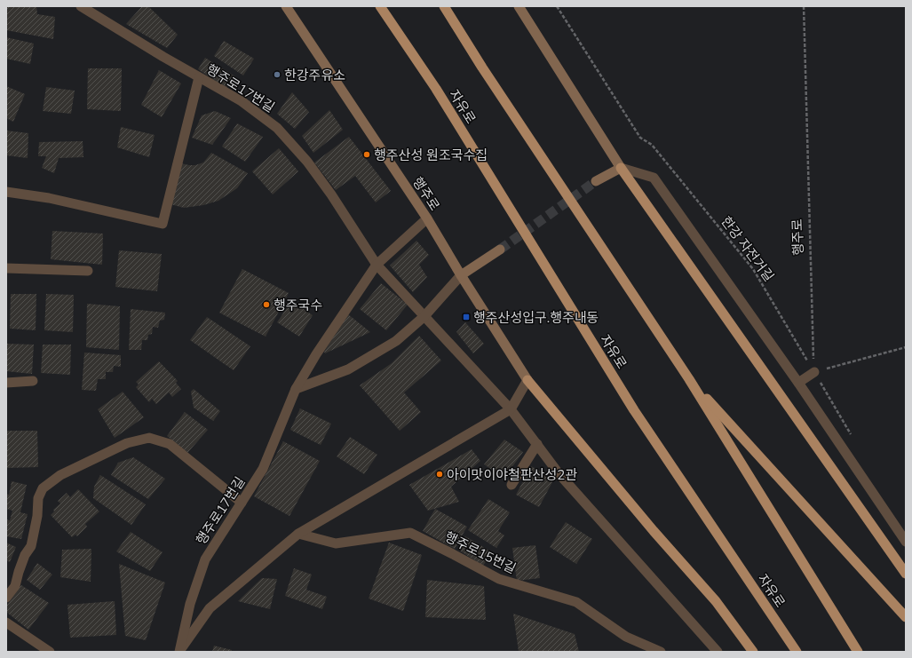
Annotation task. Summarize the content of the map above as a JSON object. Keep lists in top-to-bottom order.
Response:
{
  "streets": {
    "highway": ["자유로"],
    "main road": ["행주로"],
    "street": ["행주로17번길", "행주로15번길"],
    "path": ["한강 자전거길"]
  },
  "crossings": [
    ["행주로", "한강 자전거길"]
  ],
  "places": {
    "other": [
      "한강주유소",
      "행주산성 원조국수집",
      "행주국수",
      "아이맛이야철판산성2관"
    ],
    "transit": ["행주산성입구.행주내동"]
  }
}
